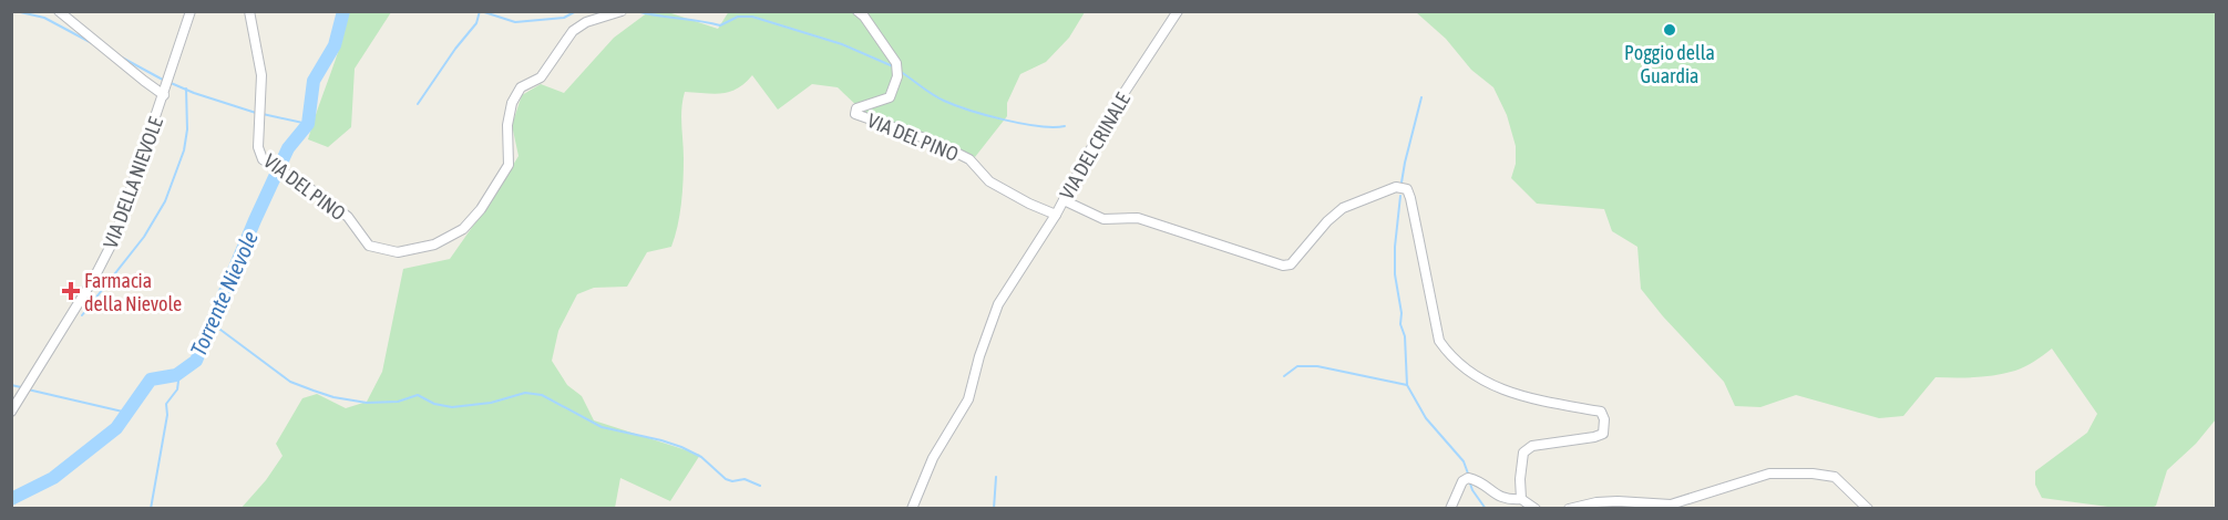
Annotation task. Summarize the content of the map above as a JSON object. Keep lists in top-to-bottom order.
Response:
{
  "streets": {
    "street": ["VIA DEL PINO", "VIA DEL CRINALE", "VIA DELLA NIEVOLE"]
  },
  "crossings": [
    ["VIA DEL PINO", "VIA DEL CRINALE"]
  ],
  "water": ["Torrente Nievole"],
  "places": {
    "other": ["Poggio della Guardia"],
    "health": ["Farmacia della Nievole"]
  }
}
